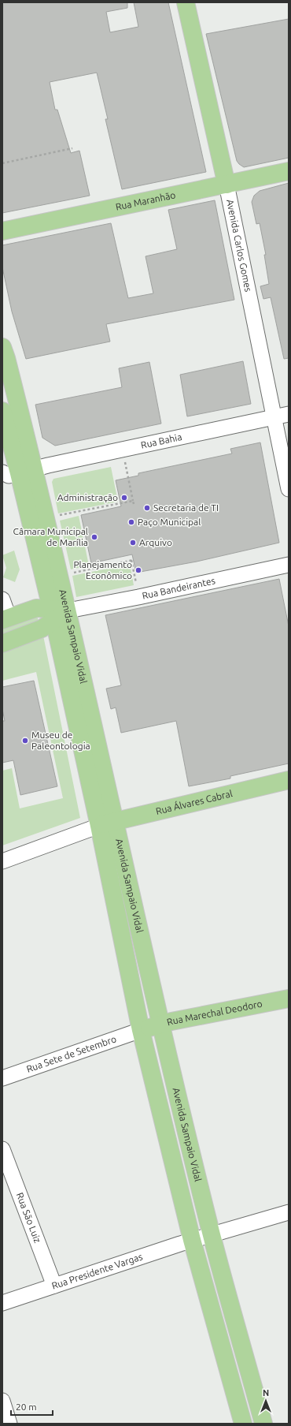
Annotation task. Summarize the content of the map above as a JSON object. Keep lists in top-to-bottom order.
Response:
{
  "streets": {
    "main road": [
      "Rua Maranhão",
      "Avenida Carlos Gomes",
      "Avenida Sampaio Vidal",
      "Rua Álvares Cabral",
      "Rua Marechal Deodoro"
    ],
    "street": [
      "Rua Bahia",
      "Rua Bandeirantes",
      "Rua Sete de Setembro",
      "Rua São Luiz",
      "Rua Presidente Vargas"
    ]
  },
  "crossings": [
    ["Rua Maranhão", "Avenida Carlos Gomes"],
    ["Avenida Carlos Gomes", "Rua Bahia"],
    ["Rua Bahia", "Avenida Sampaio Vidal"],
    ["Rua Bandeirantes", "Avenida Sampaio Vidal"],
    ["Avenida Sampaio Vidal", "Rua Álvares Cabral"],
    ["Avenida Sampaio Vidal", "Rua Marechal Deodoro"],
    ["Avenida Sampaio Vidal", "Rua Sete de Setembro"],
    ["Avenida Sampaio Vidal", "Rua Presidente Vargas"],
    ["Rua Marechal Deodoro", "Rua Sete de Setembro"],
    ["Rua São Luiz", "Rua Presidente Vargas"]
  ],
  "places": [
    "Administração",
    "Secretaria de TI",
    "Paço Municipal",
    "Câmara Municipal de Marília",
    "Arquivo",
    "Planejamento Econômico",
    "Museu de Paleontologia"
  ],
  "scale_bar": "20 m",
  "north": "top"
}
